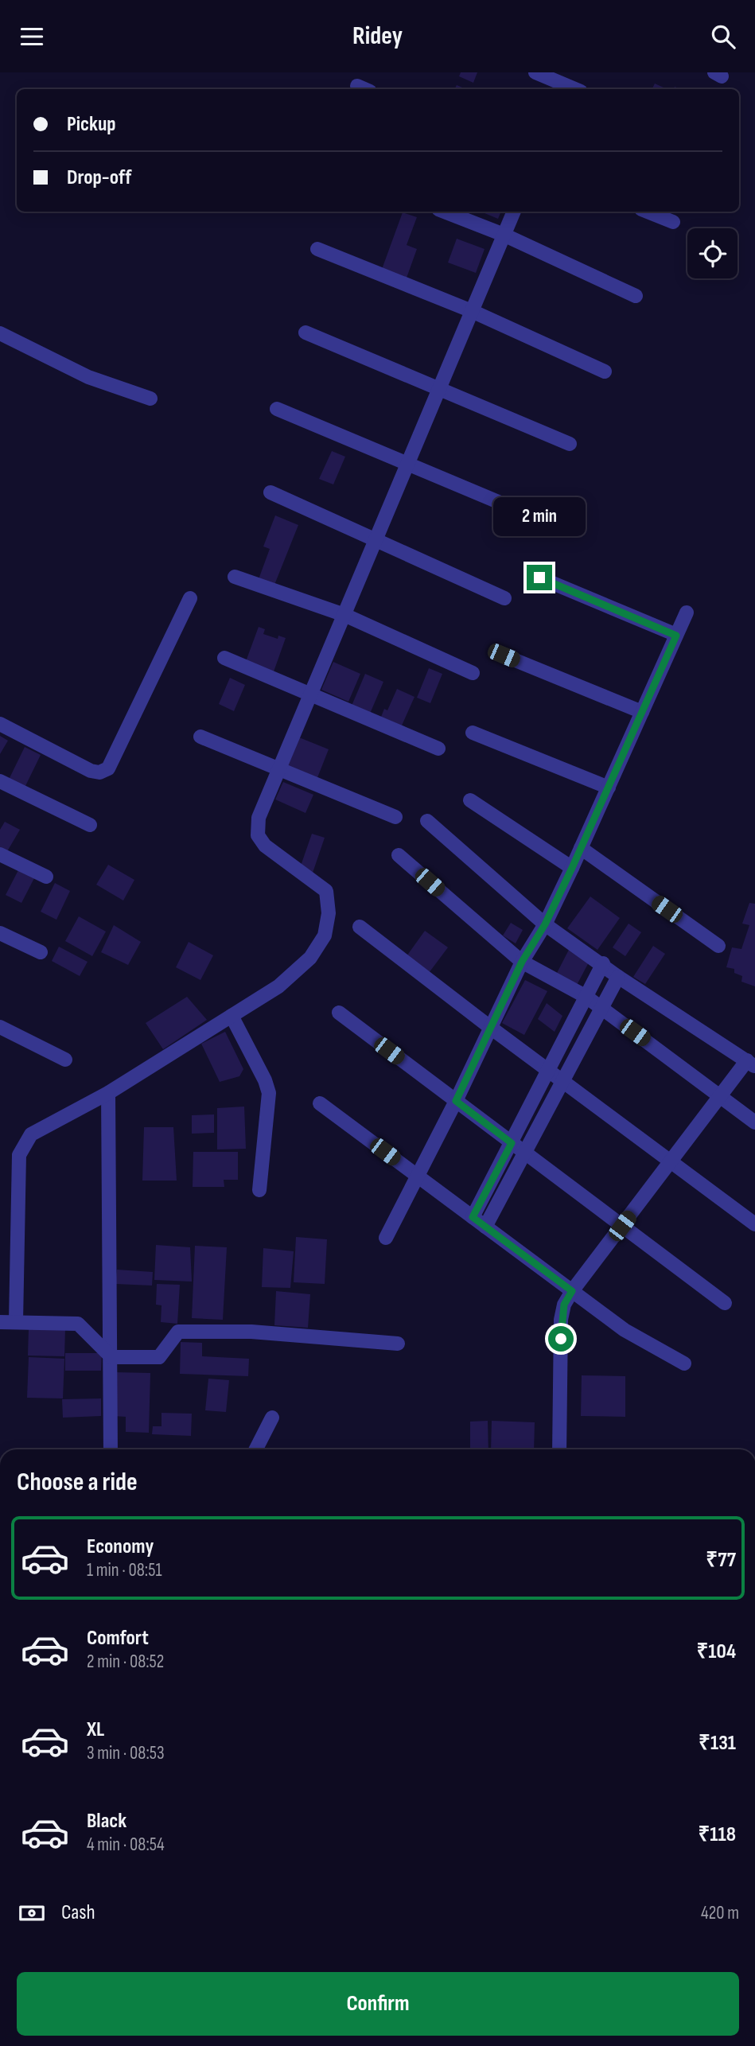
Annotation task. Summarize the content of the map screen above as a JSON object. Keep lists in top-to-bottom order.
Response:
{
  "page": {
    "header": "Ridey",
    "banner": ["Pickup", "Drop-off"],
    "bubble": "2 min",
    "heading": "Choose a ride",
    "list": [
      {
        "name": "Economy",
        "note": "1 min · 08:51",
        "value": "₹77"
      },
      {
        "name": "Comfort",
        "note": "2 min · 08:52",
        "value": "₹104"
      },
      {
        "name": "XL",
        "note": "3 min · 08:53",
        "value": "₹131"
      },
      {
        "name": "Black",
        "note": "4 min · 08:54",
        "value": "₹118"
      }
    ],
    "pay": ["Cash", "420 m"],
    "buttons": "Confirm"
  }
}
